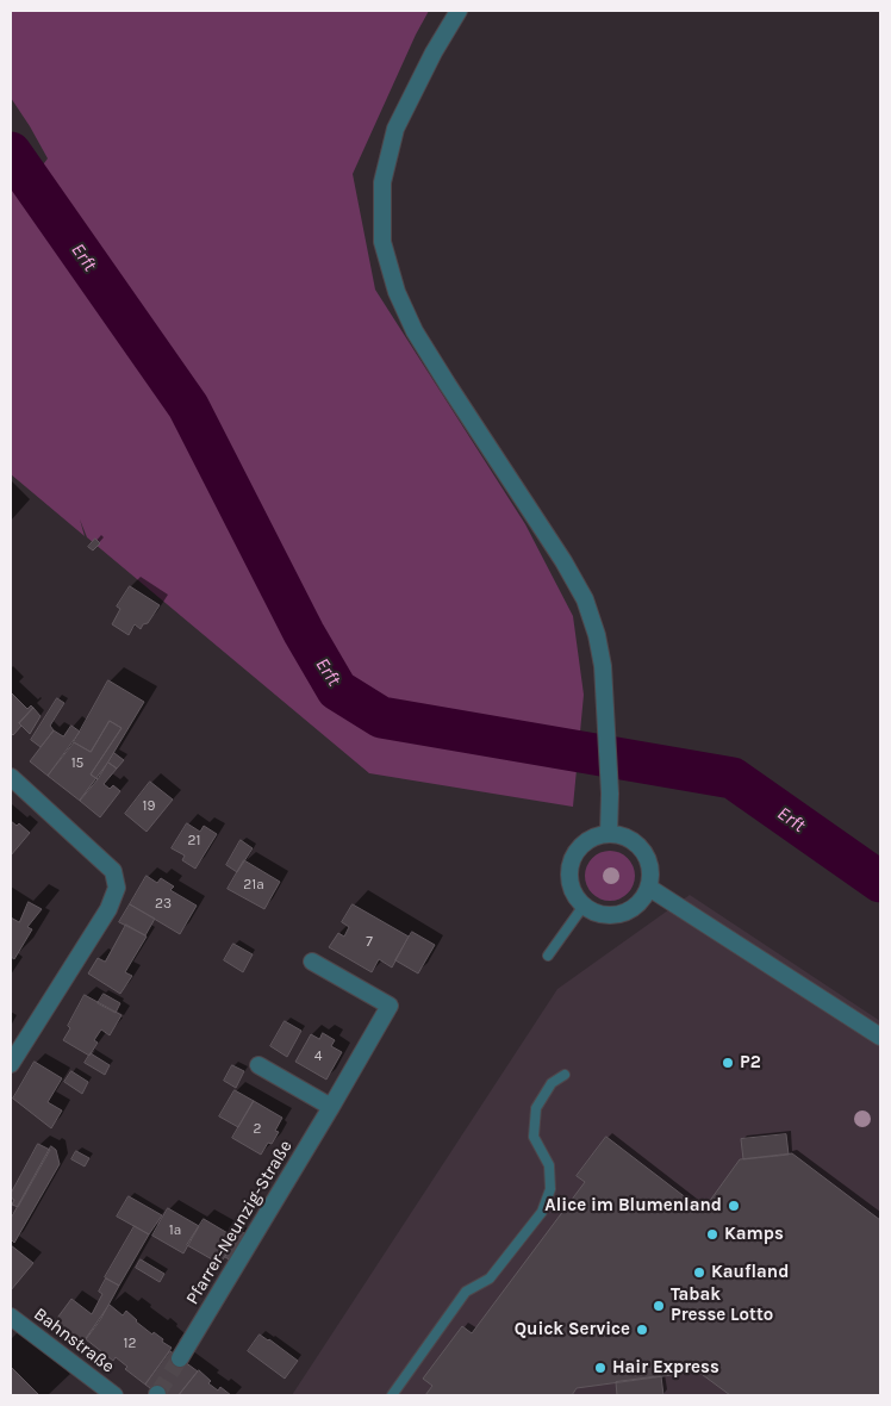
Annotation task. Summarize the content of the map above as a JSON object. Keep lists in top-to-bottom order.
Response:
{
  "streets": {
    "street": ["Pfarrer-Neunzig-Straße", "Bahnstraße"]
  },
  "water": ["Erft"],
  "places": [
    "P2",
    "Alice im Blumenland",
    "Kamps",
    "Kaufland",
    "Tabak Presse Lotto",
    "Quick Service",
    "Hair Express"
  ],
  "house_numbers": [
    "15",
    "19",
    "21",
    "21a",
    "23",
    "7",
    "4",
    "2",
    "1a",
    "12"
  ]
}
